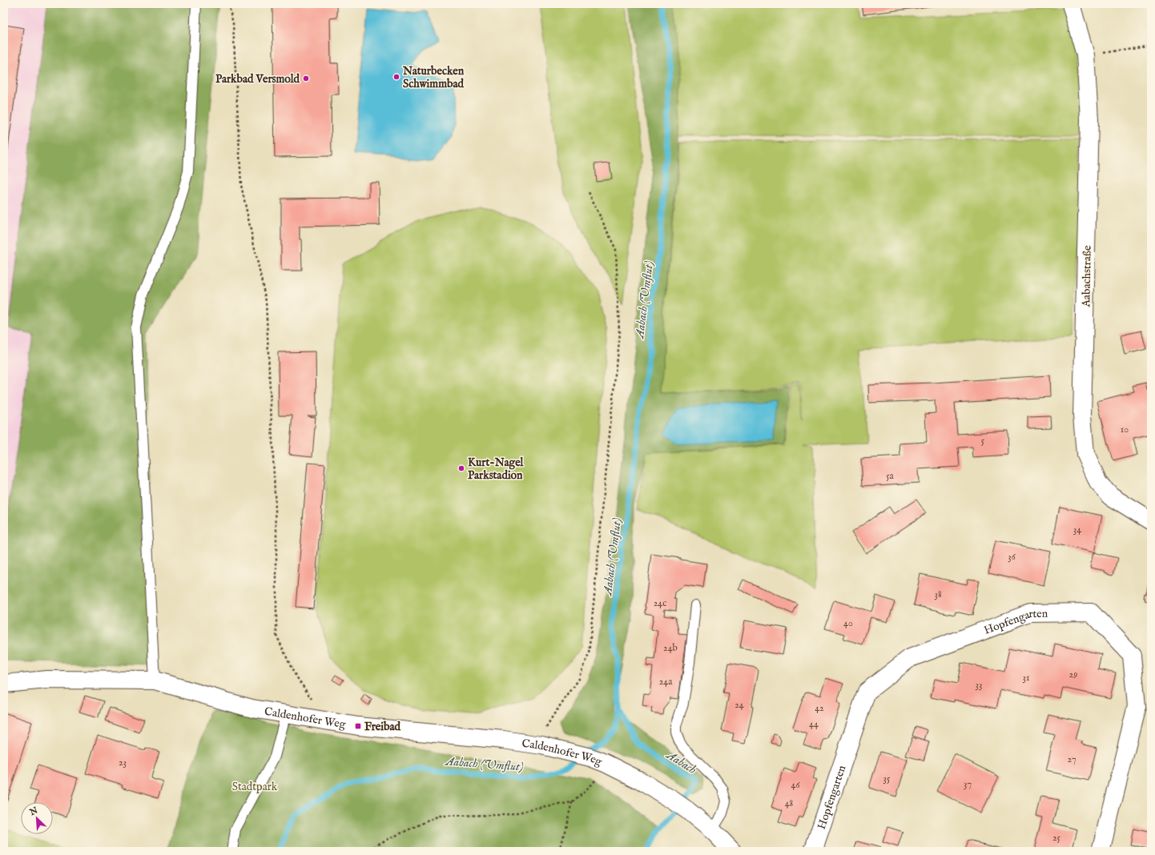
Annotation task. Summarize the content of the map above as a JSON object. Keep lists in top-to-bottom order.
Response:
{
  "streets": {
    "street": ["Aabachstraße", "Hopfengarten", "Caldenhofer Weg"]
  },
  "water": ["Aabach (Umflut)", "Aabach"],
  "parks": ["Stadtpark"],
  "places": {
    "other": ["Naturbecken Schwimmbad", "Parkbad Versmold", "Kurt-Nagel Parkstadion"],
    "transit": ["Freibad"]
  },
  "house_numbers": [
    "10",
    "5",
    "5a",
    "34",
    "36",
    "38",
    "24c",
    "40",
    "24b",
    "29",
    "31",
    "24a",
    "33",
    "24",
    "42",
    "44",
    "27",
    "23",
    "35",
    "37",
    "46",
    "48",
    "25"
  ],
  "north": "top left"
}
